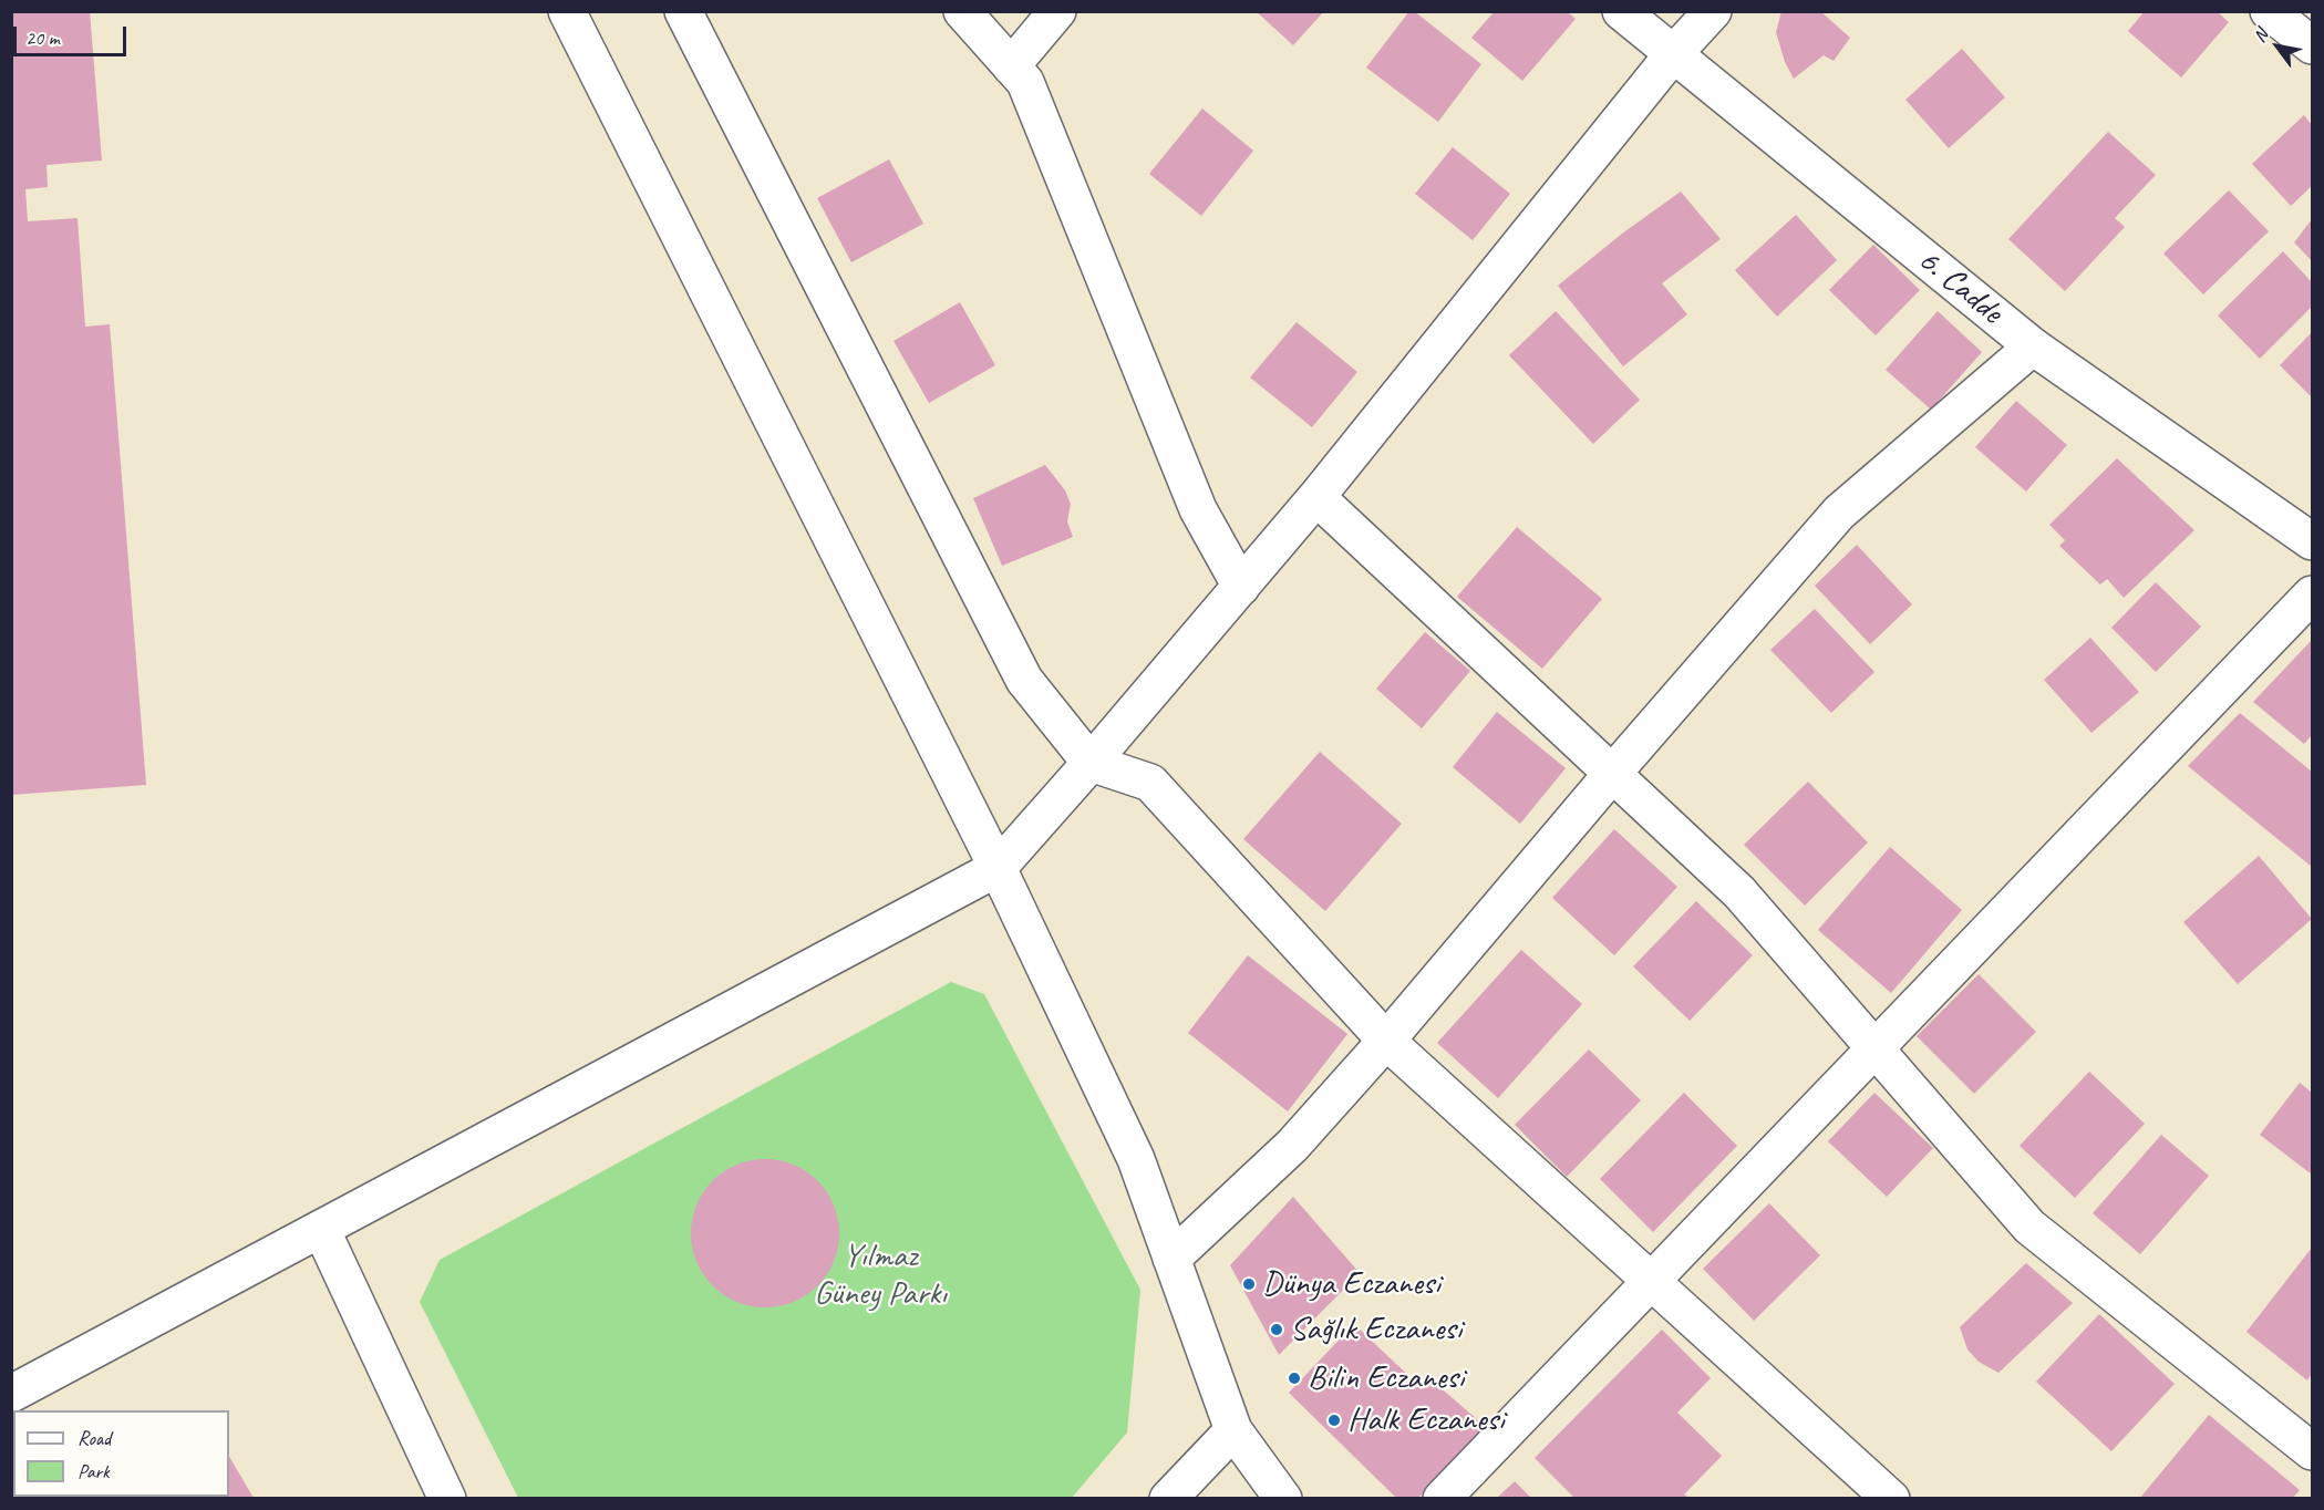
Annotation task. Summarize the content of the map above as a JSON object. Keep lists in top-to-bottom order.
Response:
{
  "streets": {
    "street": ["6. Cadde"]
  },
  "parks": ["Yılmaz Güney Parkı"],
  "places": [
    "Dünya Eczanesi",
    "Sağlık Eczanesi",
    "Bilin Eczanesi",
    "Halk Eczanesi"
  ],
  "legend": ["Road", "Park"],
  "scale_bar": "20 m",
  "north": "top left"
}
